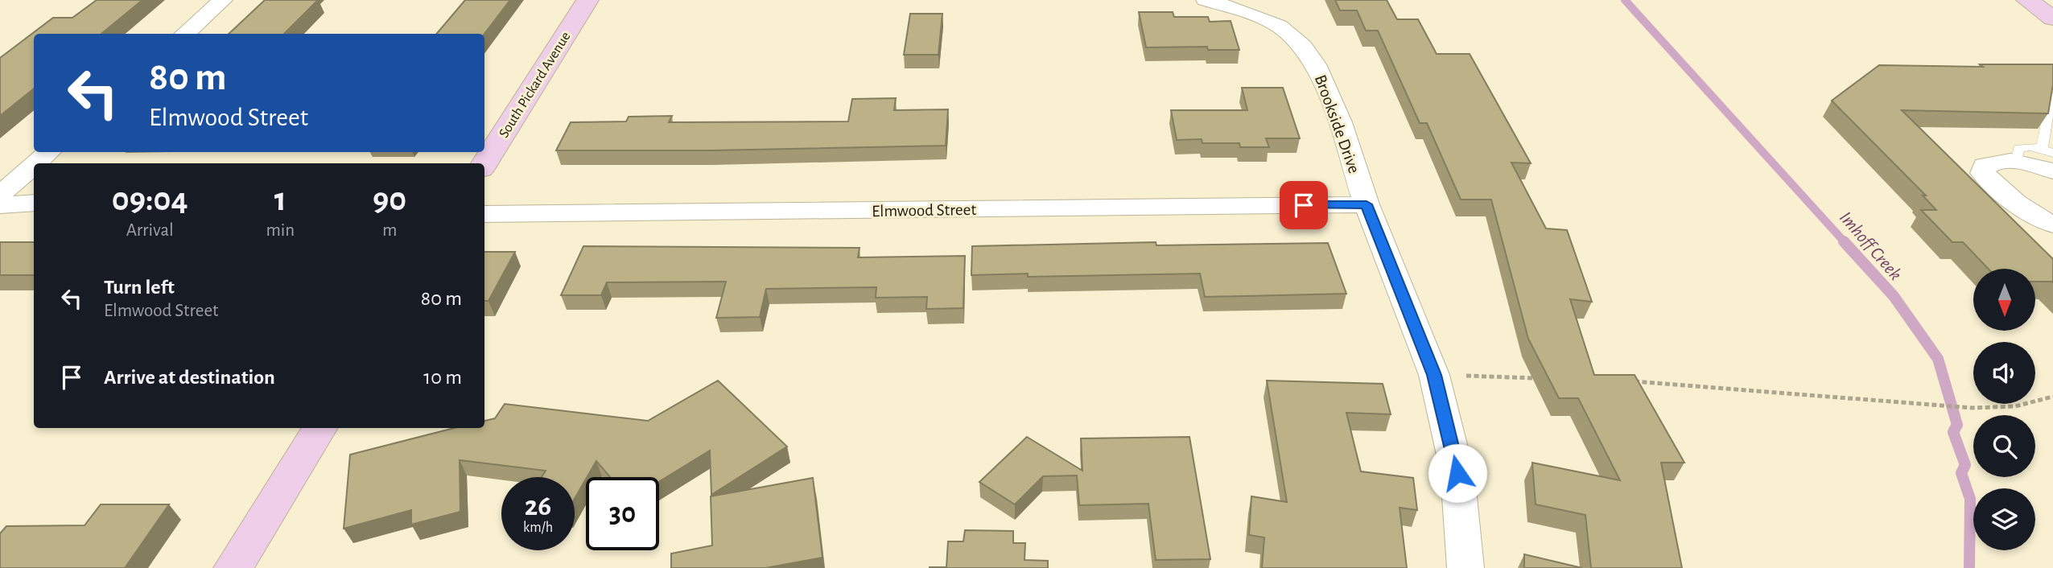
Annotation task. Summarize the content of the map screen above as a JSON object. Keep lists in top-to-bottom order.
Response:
{
  "streets": {
    "street": ["South Pickard Avenue", "Brookside Drive", "Elmwood Street"]
  },
  "crossings": [
    ["Brookside Drive", "Elmwood Street"]
  ],
  "water": ["Imhoff Creek"],
  "north": "bottom",
  "page": {
    "turn": ["80 m", "Elmwood Street"],
    "eta": [
      "09:04",
      "Arrival",
      "1",
      "min",
      "90",
      "m"
    ],
    "list": [
      {
        "name": "Turn left",
        "note": "Elmwood Street",
        "value": "80 m"
      },
      {
        "name": "Arrive at destination",
        "value": "10 m"
      }
    ],
    "speed": "26 km/h",
    "limit": "30"
  }
}
